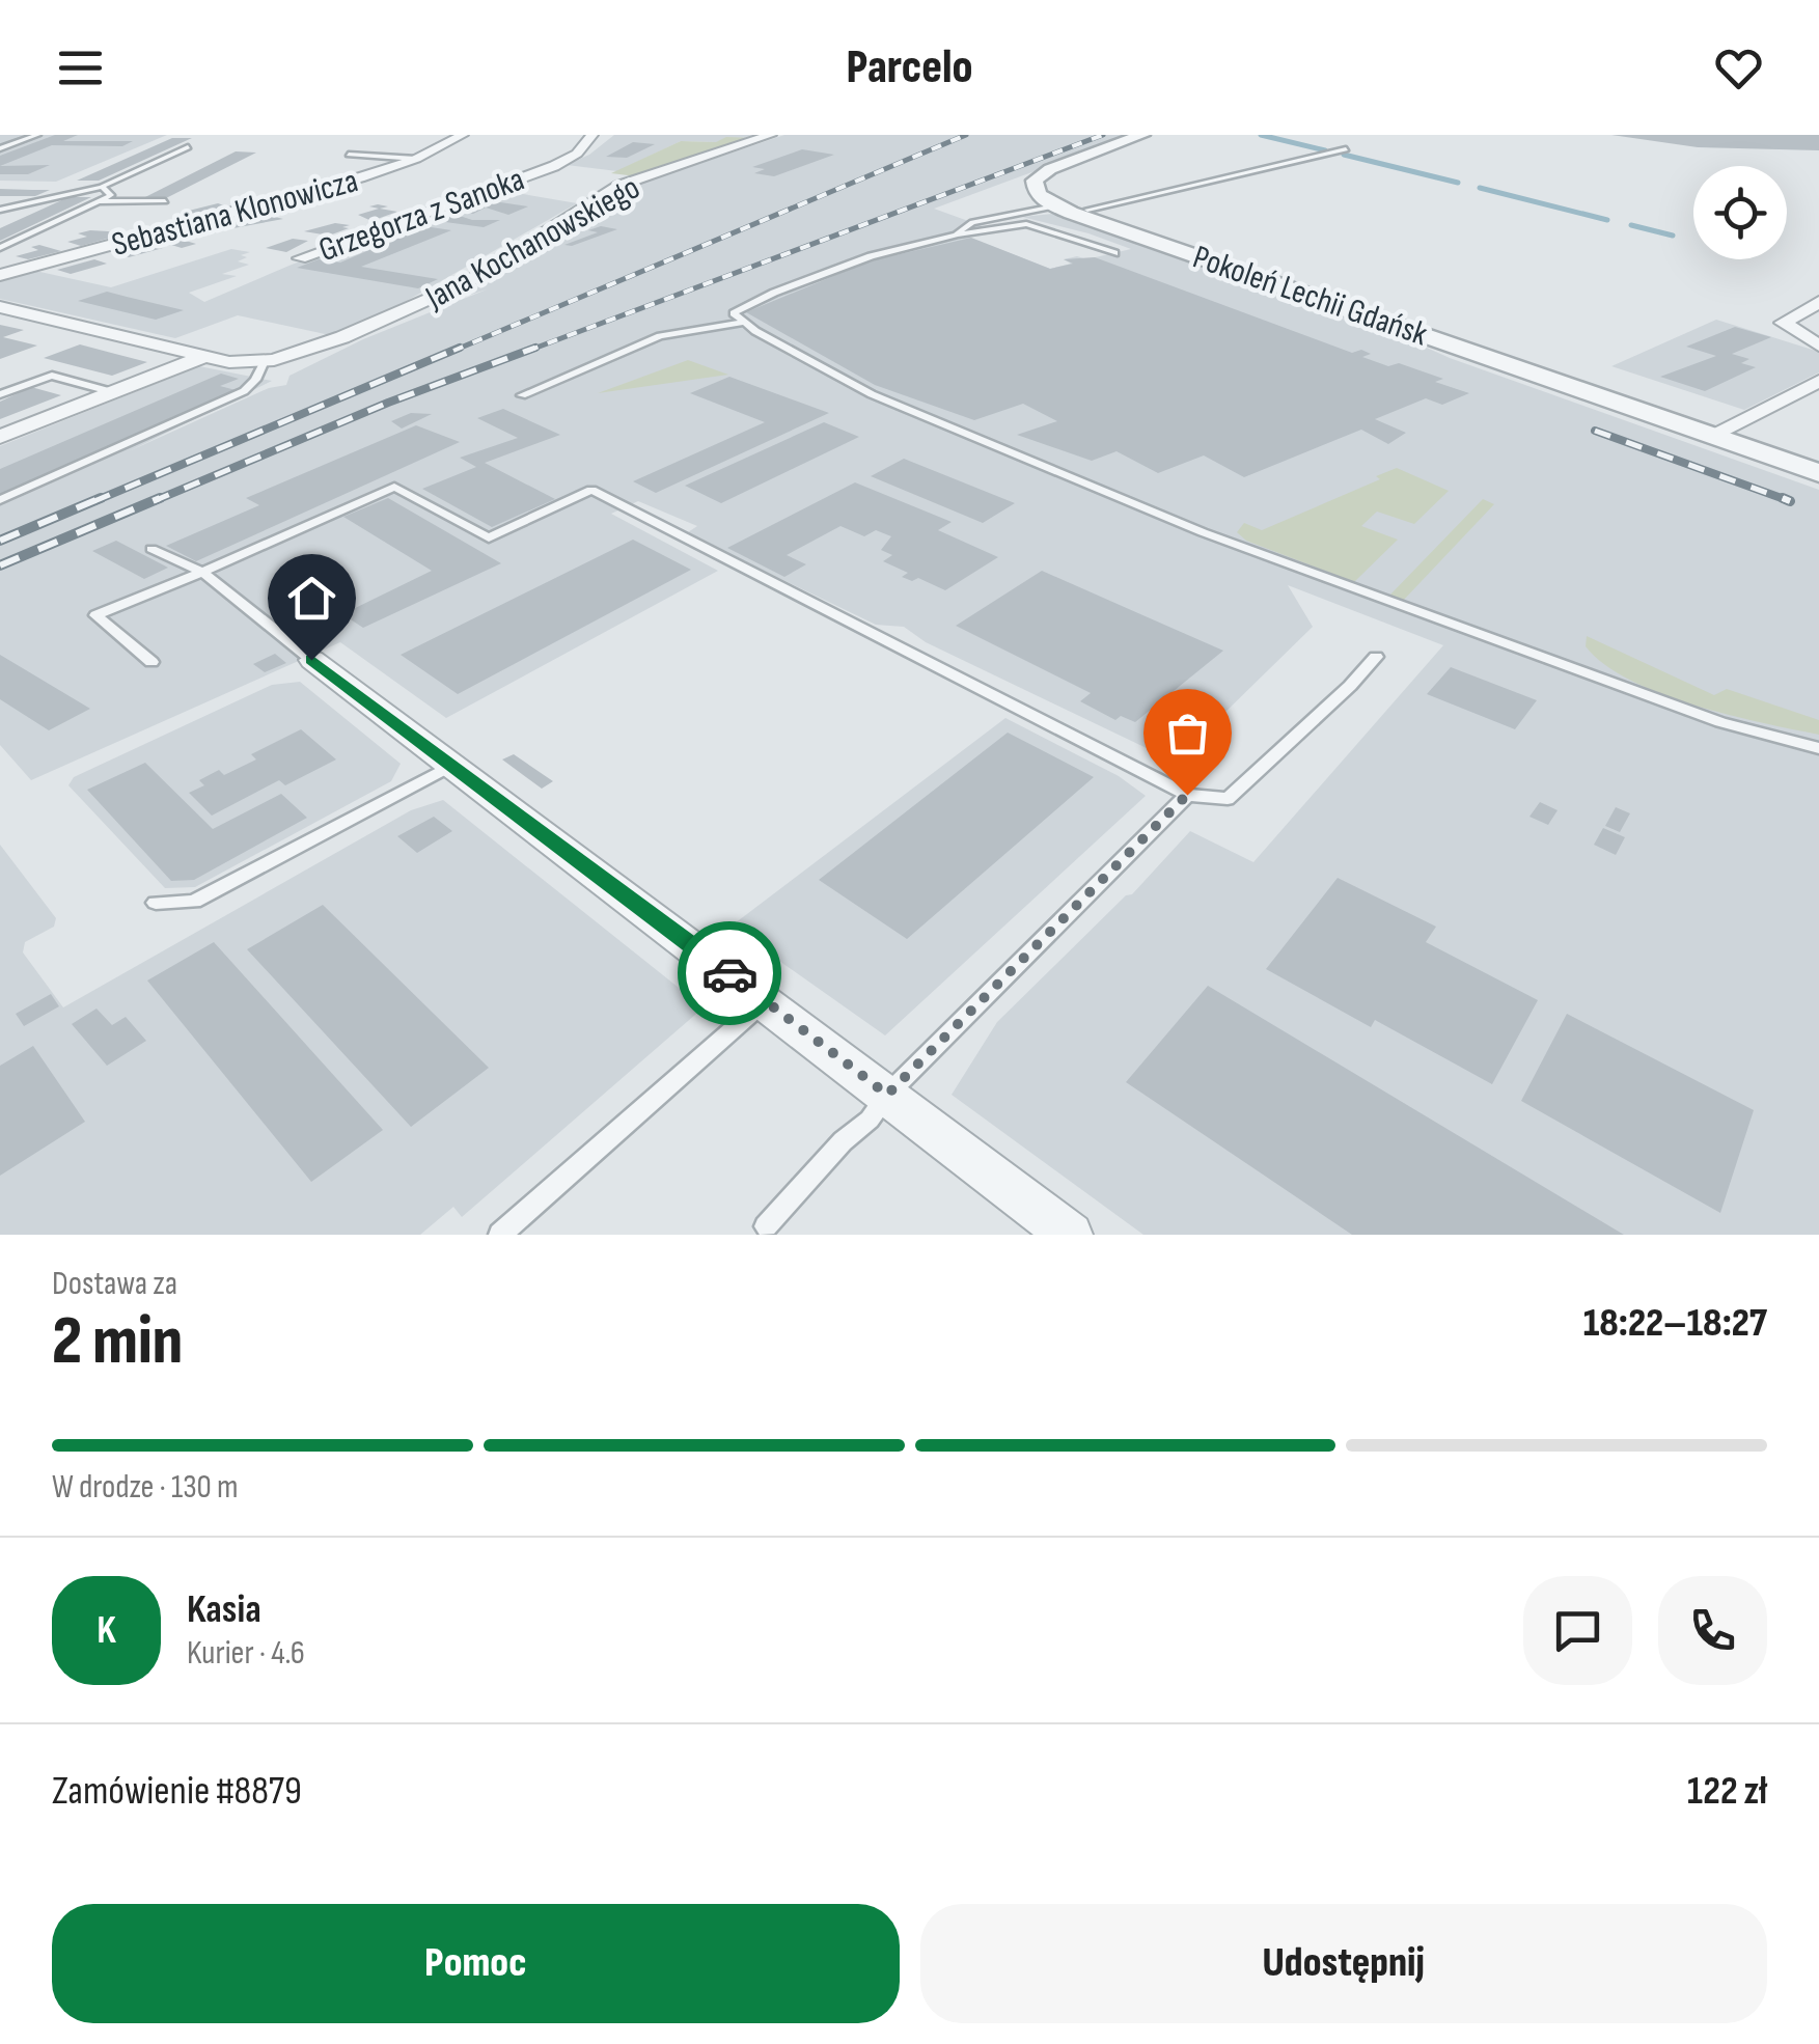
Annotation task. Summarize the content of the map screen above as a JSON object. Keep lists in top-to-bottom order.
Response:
{
  "streets": {
    "street": [
      "Sebastiana Klonowicza",
      "Grzegorza z Sanoka",
      "Jana Kochanowskiego",
      "Pokoleń Lechii Gdańsk"
    ]
  },
  "page": {
    "header": "Parcelo",
    "heading": ["2 min", "Dostawa za", "18:22–18:27"],
    "panel": [
      "Kasia",
      "Kurier · 4.6",
      "Zamówienie #8879",
      "122 zł"
    ],
    "bar": "W drodze · 130 m",
    "round": "K",
    "buttons": ["Pomoc", "Udostępnij"]
  }
}
